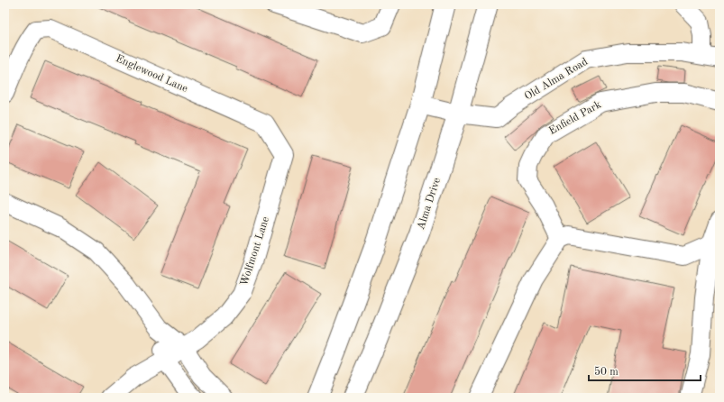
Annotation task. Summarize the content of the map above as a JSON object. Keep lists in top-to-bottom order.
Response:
{
  "streets": {
    "main road": ["Alma Drive"],
    "street": [
      "Englewood Lane",
      "Old Alma Road",
      "Enfield Park",
      "Wolfmont Lane"
    ]
  },
  "crossings": [
    ["Englewood Lane", "Wolfmont Lane"],
    ["Old Alma Road", "Alma Drive"]
  ],
  "scale_bar": "50 m"
}
